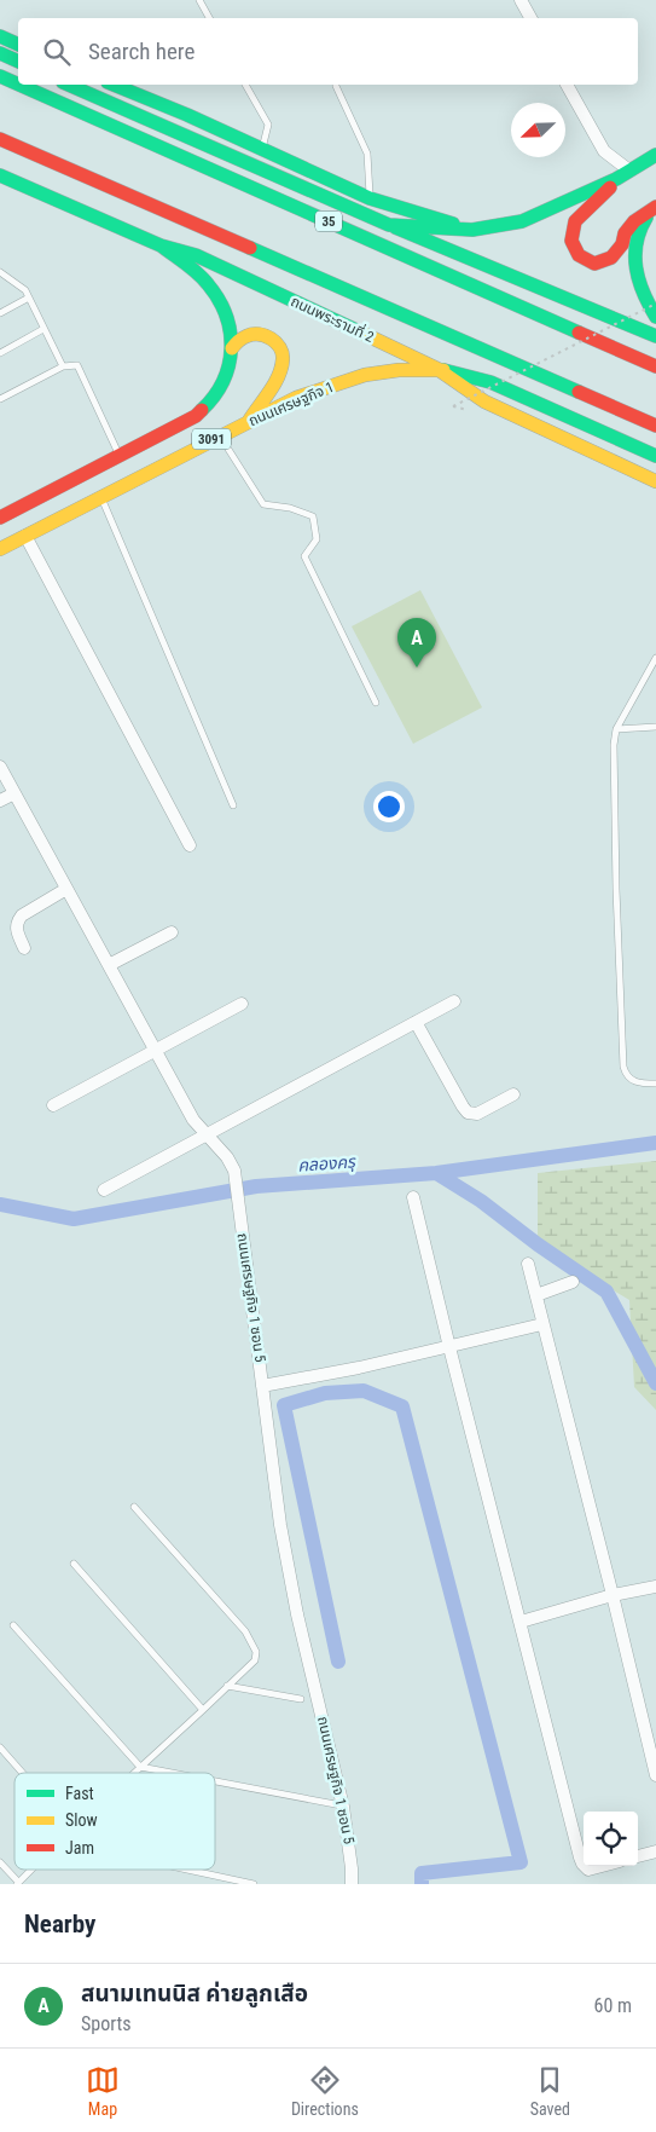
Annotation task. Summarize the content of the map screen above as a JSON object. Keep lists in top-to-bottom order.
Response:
{
  "streets": {
    "main road": [
      "35",
      "ถนนพระรามที่ 2",
      "ถนนเศรษฐกิจ 1",
      "3091"
    ],
    "street": ["ถนนเศรษฐกิจ 1 ซอน 5"]
  },
  "crossings": [
    ["ถนนพระรามที่ 2", "ถนนเศรษฐกิจ 1"],
    ["ถนนพระรามที่ 2", "3091"]
  ],
  "water": ["คลองครุ"],
  "legend": ["Fast", "Slow", "Jam"],
  "north": "bottom left",
  "page": {
    "search": "Search here",
    "pins": "A",
    "heading": "Nearby",
    "list": [
      {
        "mark": "A",
        "name": "สนามเทนนิส ค่ายลูกเสือ",
        "note": "Sports",
        "value": "60 m"
      }
    ],
    "nav": ["Map", "Directions", "Saved"]
  }
}
